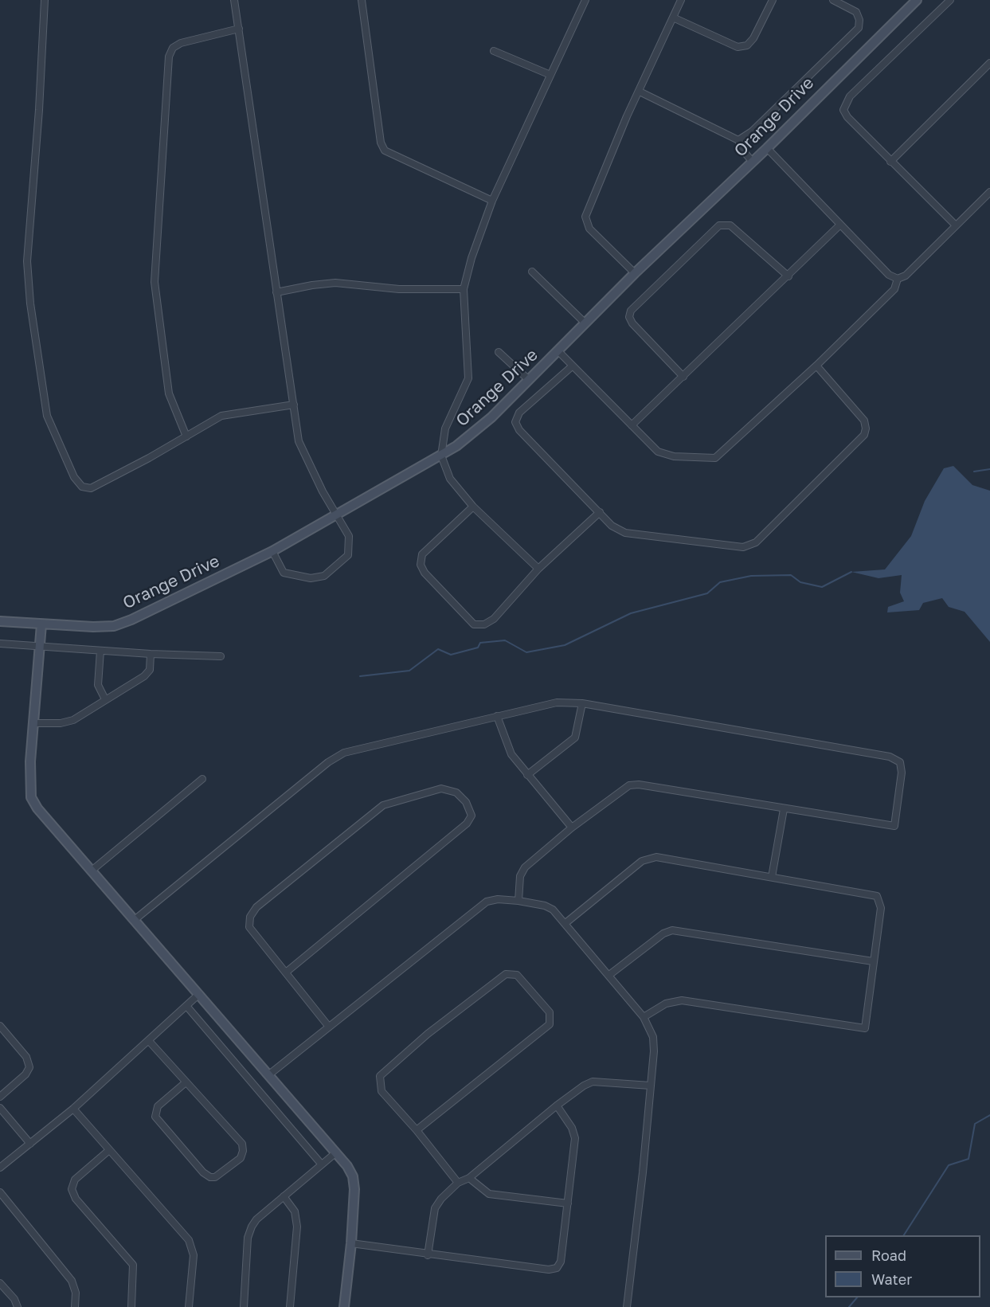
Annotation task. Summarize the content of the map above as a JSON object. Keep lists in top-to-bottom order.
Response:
{
  "streets": {
    "street": ["Orange Drive"]
  },
  "legend": ["Road", "Water"]
}
